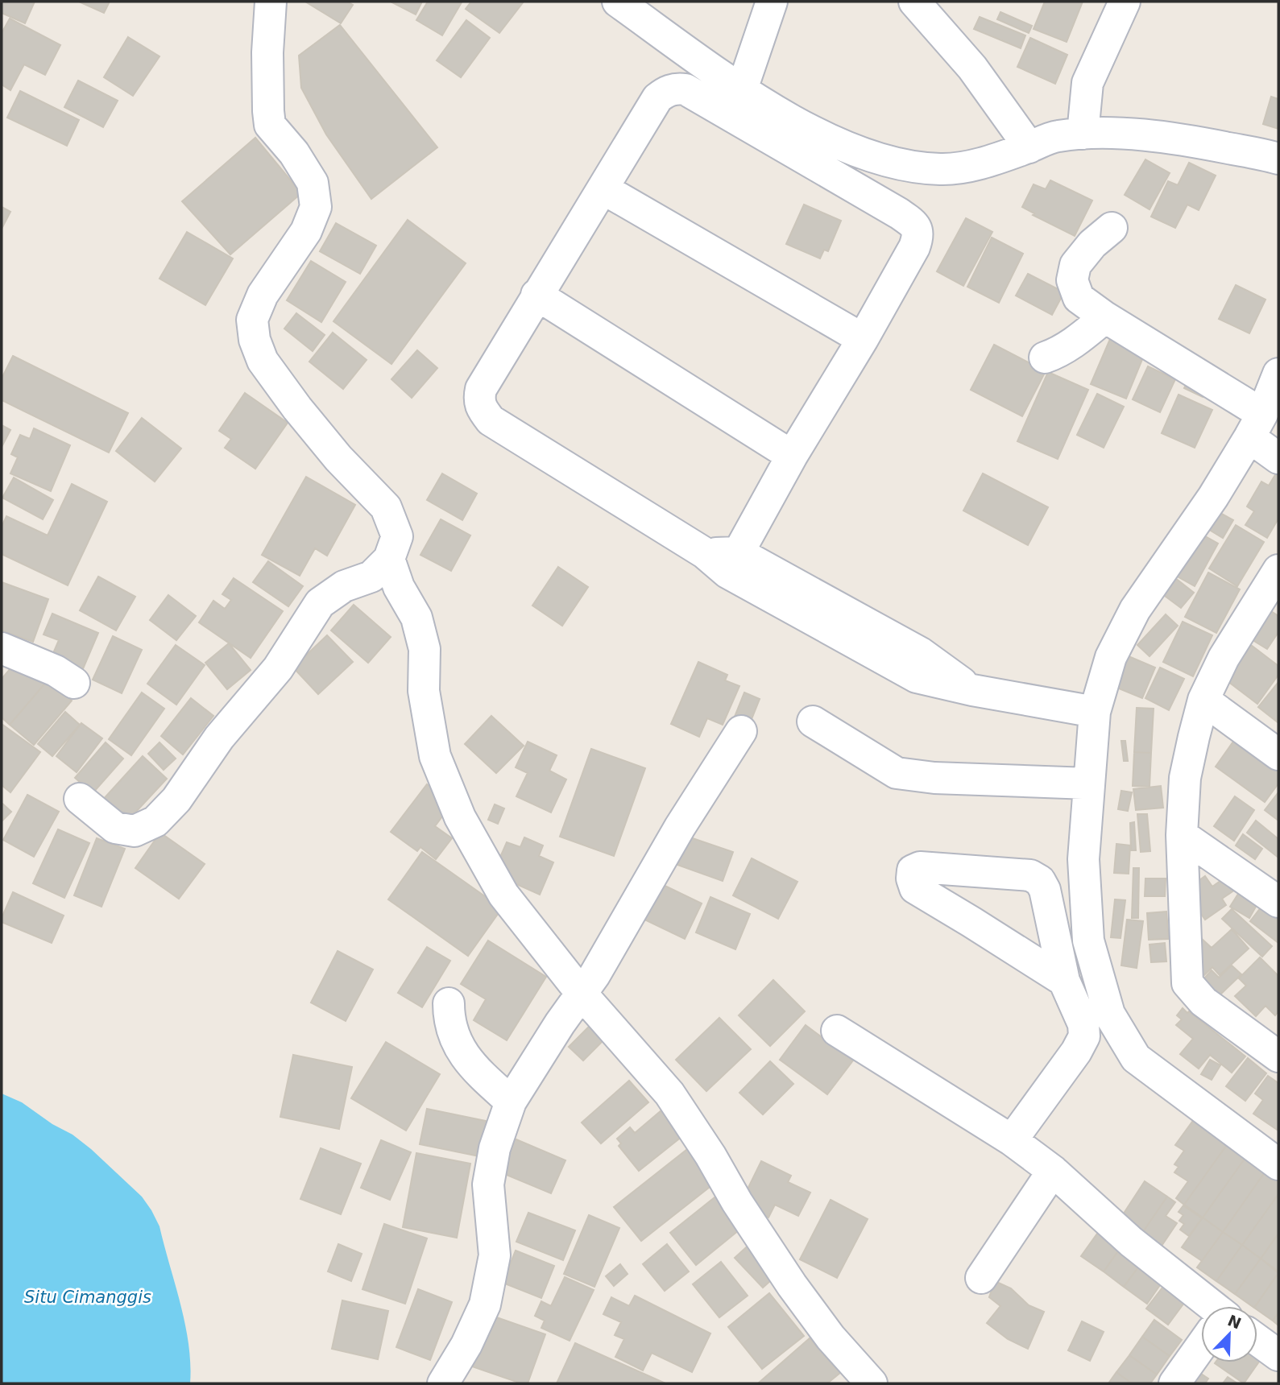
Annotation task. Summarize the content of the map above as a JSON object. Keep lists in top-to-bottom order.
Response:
{
  "water": ["Situ Cimanggis"],
  "north": "top right"
}
